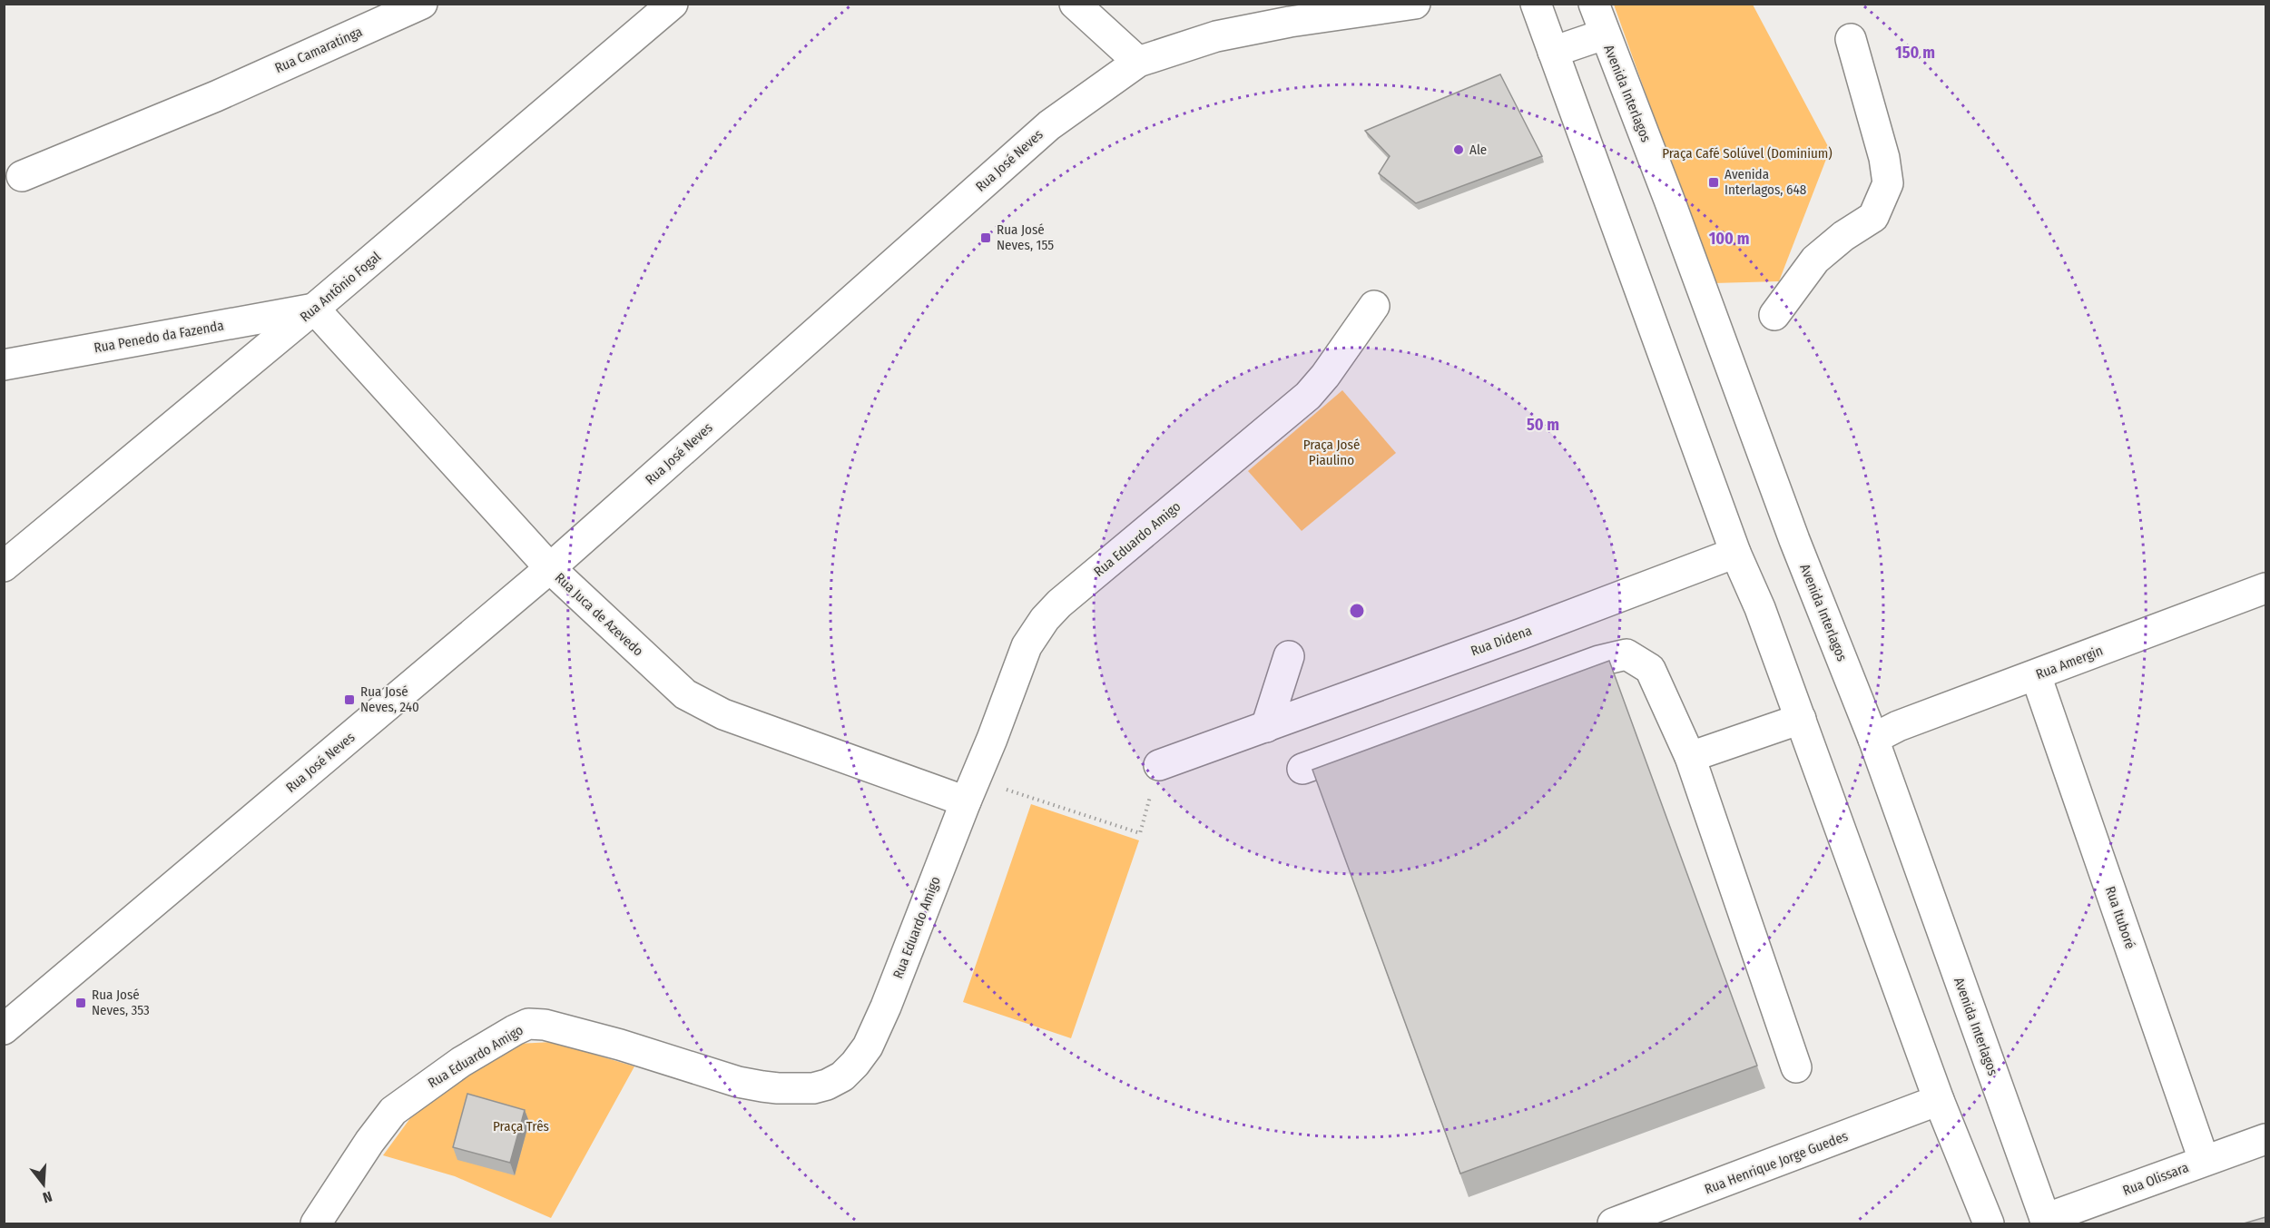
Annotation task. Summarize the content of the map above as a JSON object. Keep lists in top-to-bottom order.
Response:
{
  "streets": {
    "street": [
      "Rua Camaratinga",
      "Avenida Interlagos",
      "Rua José Neves",
      "Rua Antônio Fogal",
      "Rua Penedo da Fazenda",
      "Rua Eduardo Amigo",
      "Rua Juca de Azevedo",
      "Rua Didena",
      "Rua Amergin",
      "Rua Ituboré",
      "Rua Henrique Jorge Guedes",
      "Rua Olissara"
    ]
  },
  "crossings": [
    ["Avenida Interlagos", "Rua Amergin"],
    ["Avenida Interlagos", "Rua Olissara"],
    ["Rua José Neves", "Rua Juca de Azevedo"],
    ["Rua Antônio Fogal", "Rua Penedo da Fazenda"],
    ["Rua Antônio Fogal", "Rua Juca de Azevedo"],
    ["Rua Penedo da Fazenda", "Rua Juca de Azevedo"],
    ["Rua Eduardo Amigo", "Rua Juca de Azevedo"],
    ["Rua Amergin", "Rua Ituboré"],
    ["Rua Ituboré", "Rua Olissara"]
  ],
  "parks": ["Praça Café Solúvel (Dominium)", "Praça José Piaulino", "Praça Três"],
  "places": {
    "other": ["Ale"],
    "transit": [
      "Avenida Interlagos, 648",
      "Rua José Neves, 155",
      "Rua José Neves, 240",
      "Rua José Neves, 353"
    ]
  },
  "north": "bottom",
  "rings": ["150 m", "100 m", "50 m"]
}
